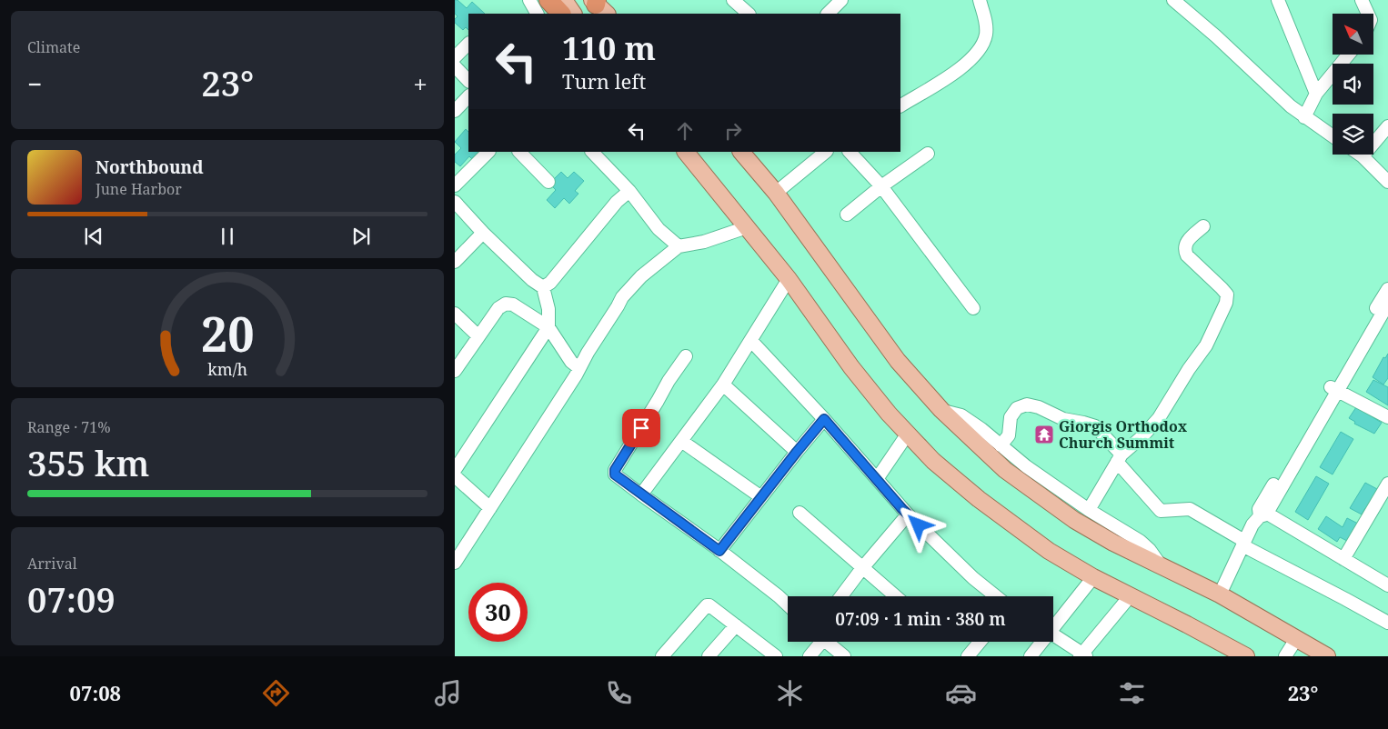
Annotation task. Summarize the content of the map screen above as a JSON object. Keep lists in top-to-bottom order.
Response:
{
  "places": {
    "temple": ["Giorgis Orthodox Church Summit"]
  },
  "north": "top left",
  "page": {
    "tile": [
      "Climate",
      ["Range · 71%", "355 km"],
      ["Arrival", "07:09"]
    ],
    "turn": ["110 m", "Turn left"],
    "heat": ["−", "23°", "+"],
    "song": ["Northbound", "June Harbor"],
    "limit": "30",
    "trip": "07:09 · 1 min · 380 m",
    "tabs": ["07:08", "23°"],
    "gauge": ["20", "km/h"]
  }
}
